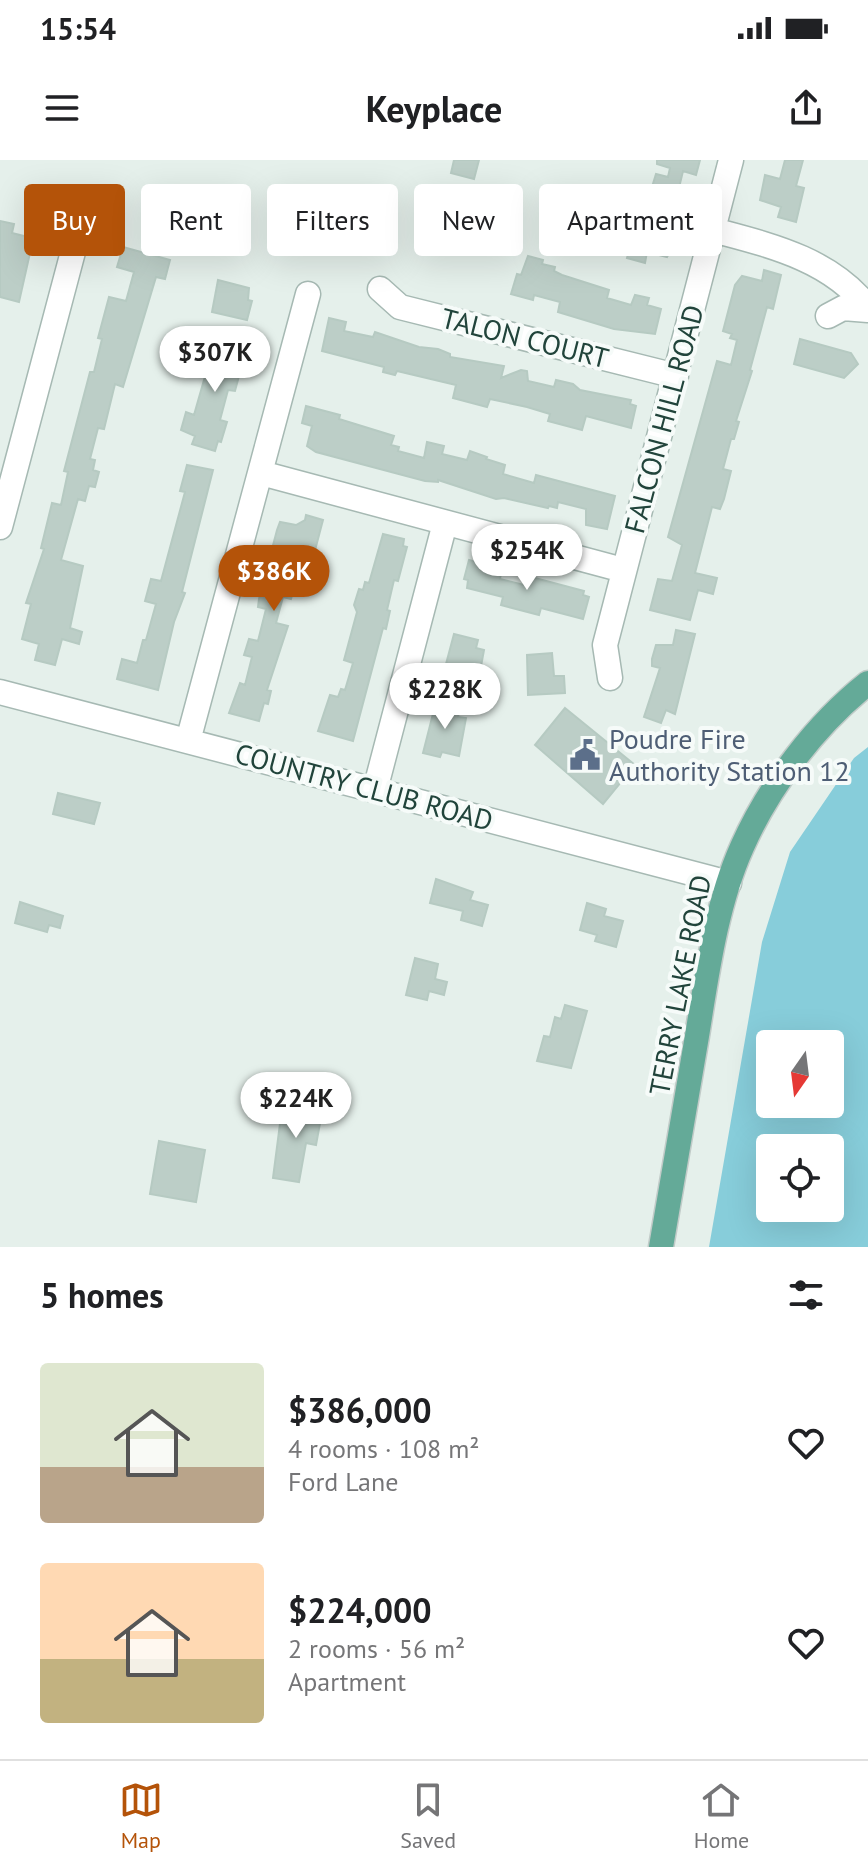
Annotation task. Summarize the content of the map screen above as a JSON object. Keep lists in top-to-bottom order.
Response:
{
  "streets": {
    "main road": ["TERRY LAKE ROAD"],
    "street": ["TALON COURT", "FALCON HILL ROAD", "COUNTRY CLUB ROAD"]
  },
  "crossings": [
    ["TALON COURT", "FALCON HILL ROAD"],
    ["COUNTRY CLUB ROAD", "TERRY LAKE ROAD"]
  ],
  "places": {
    "public building": ["Poudre Fire Authority Station 12"]
  },
  "north": "bottom",
  "page": {
    "status": "15:54",
    "header": "Keyplace",
    "chip": [
      "Buy",
      "Rent",
      "Filters",
      "New",
      "Apartment"
    ],
    "price": [
      "$307K",
      "$254K",
      "$386K",
      "$228K",
      "$224K"
    ],
    "heading": "5 homes",
    "list": [
      {
        "name": "$386,000",
        "note": "4 rooms · 108 m² · Ford Lane"
      },
      {
        "name": "$224,000",
        "note": "2 rooms · 56 m² · Apartment"
      }
    ],
    "tabs": ["Map", "Saved", "Home"]
  }
}
